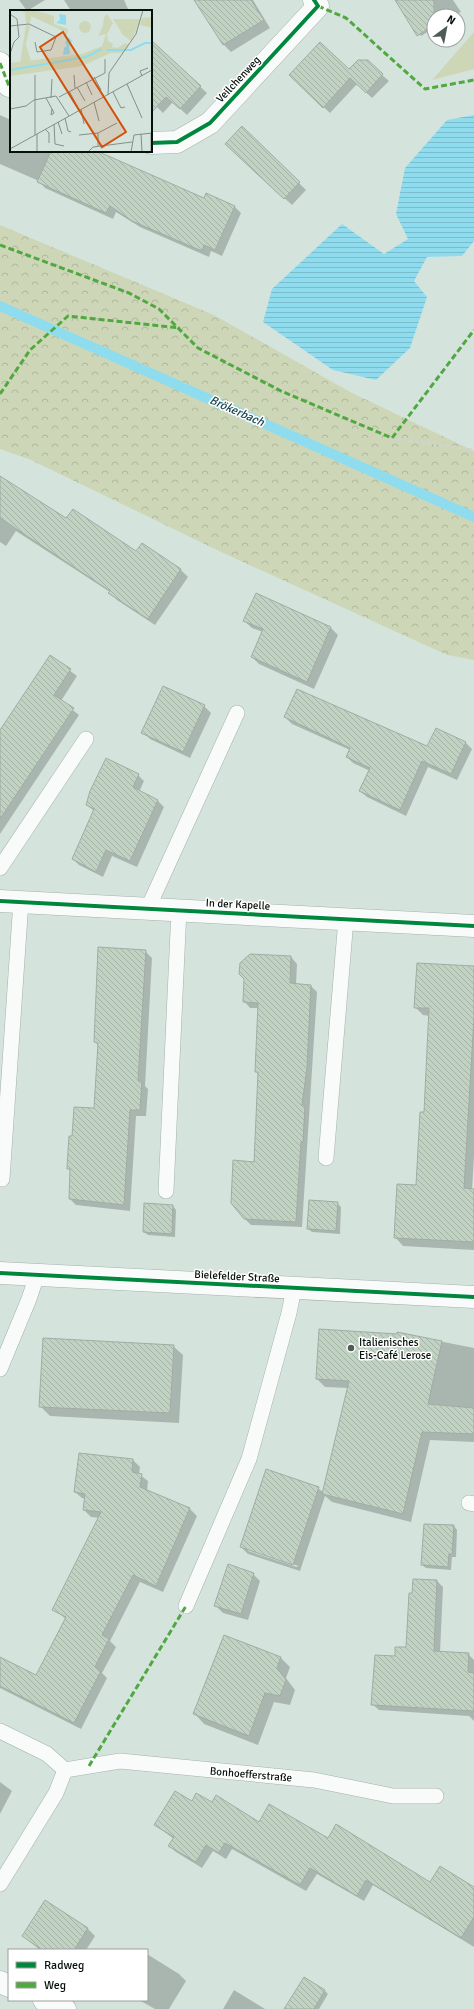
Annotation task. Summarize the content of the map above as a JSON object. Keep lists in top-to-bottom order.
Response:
{
  "streets": {
    "street": ["Veilchenweg", "In der Kapelle", "Bielefelder Straße"],
    "lane": ["Bonhoefferstraße"]
  },
  "water": ["Brökerbach"],
  "places": ["Italienisches Eis-Café Lerose"],
  "legend": ["Radweg", "Weg"],
  "north": "top right"
}
